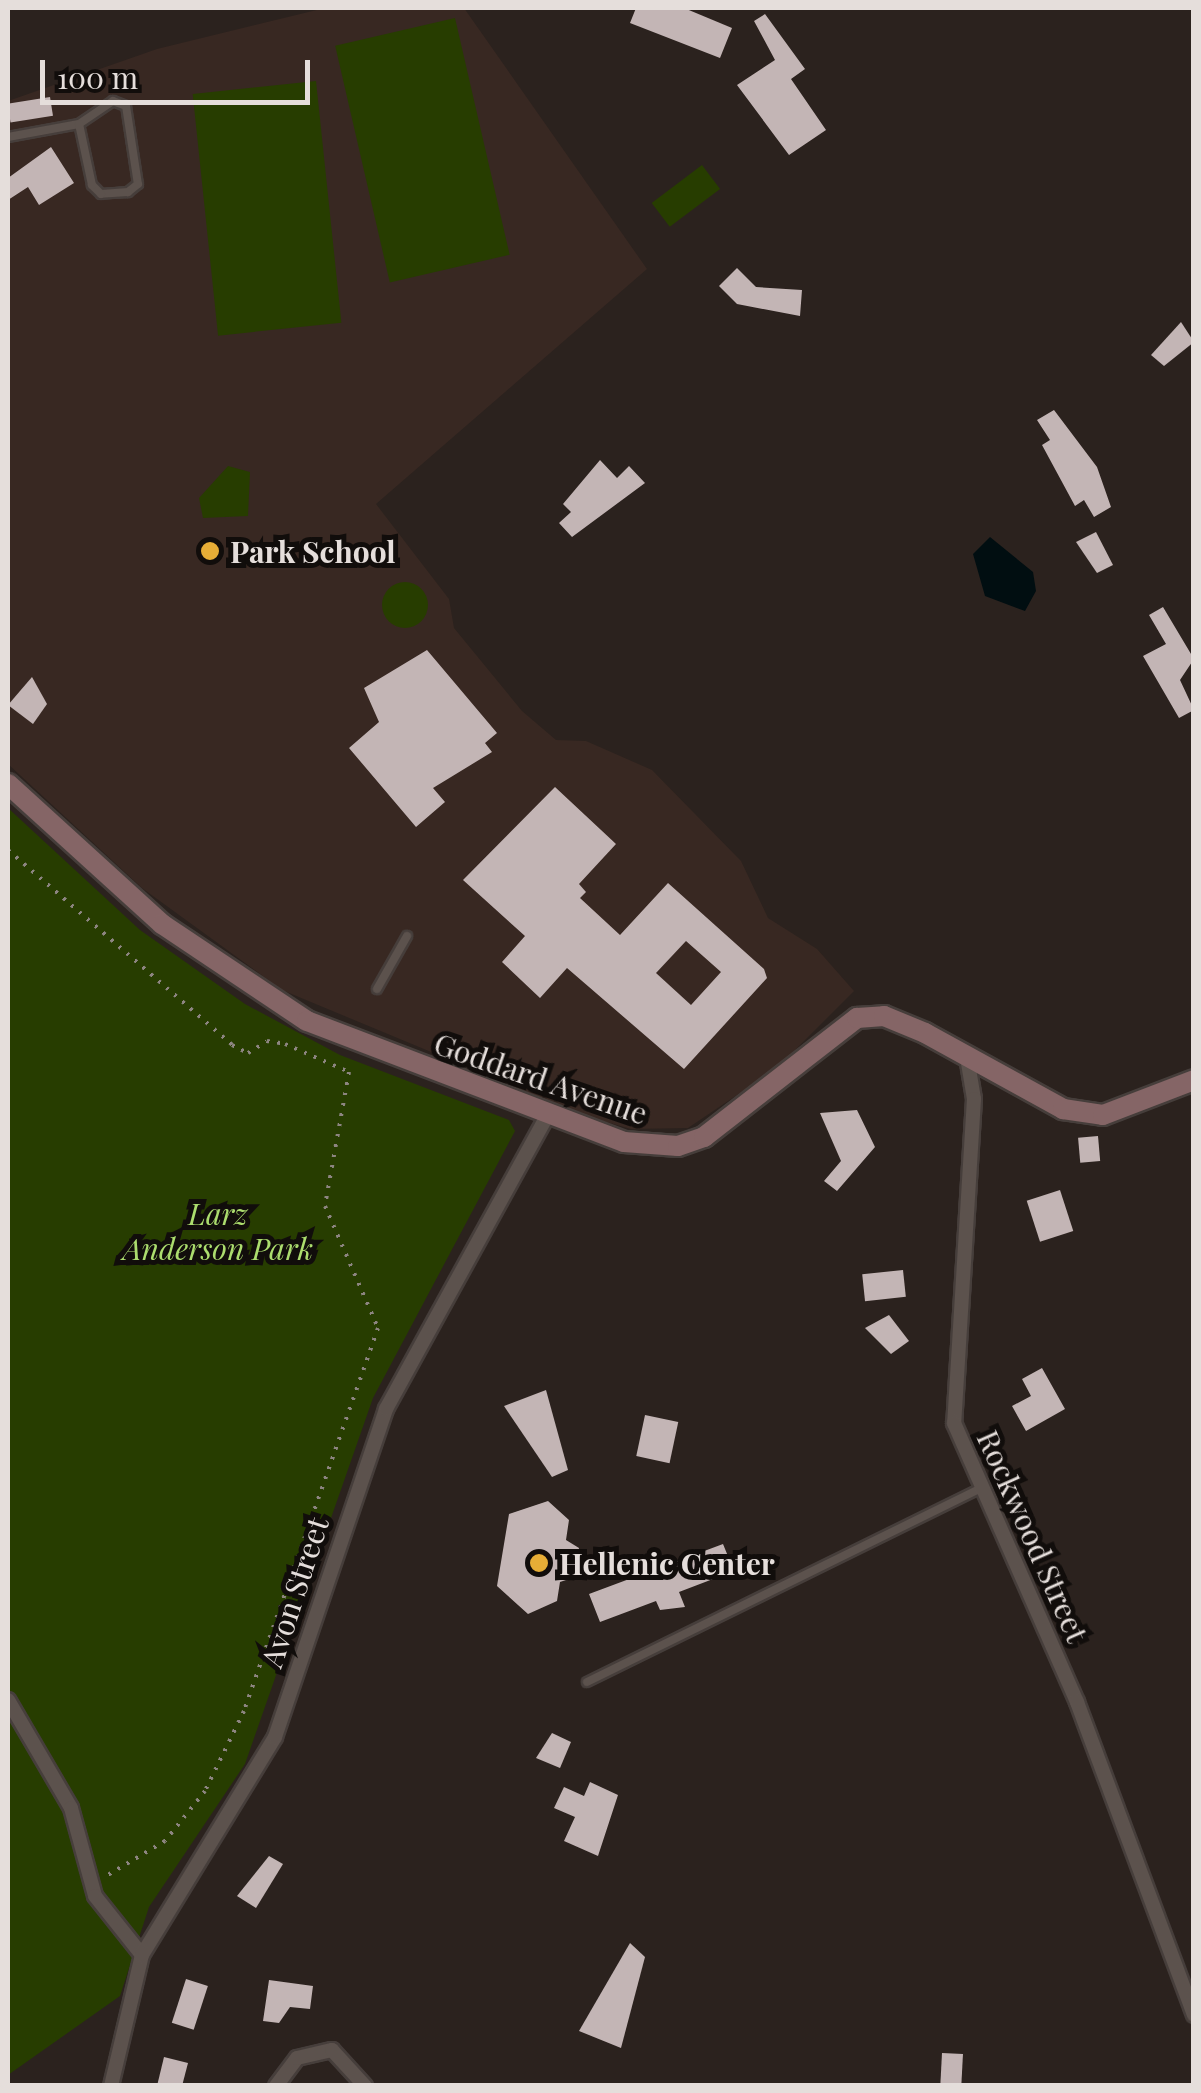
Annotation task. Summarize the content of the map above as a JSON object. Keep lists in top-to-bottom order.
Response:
{
  "streets": {
    "main road": ["Goddard Avenue"],
    "street": ["Rockwood Street", "Avon Street"]
  },
  "crossings": [
    ["Goddard Avenue", "Rockwood Street"],
    ["Goddard Avenue", "Avon Street"]
  ],
  "parks": ["Larz Anderson Park"],
  "places": ["Park School", "Hellenic Center"],
  "scale_bar": "100 m"
}
